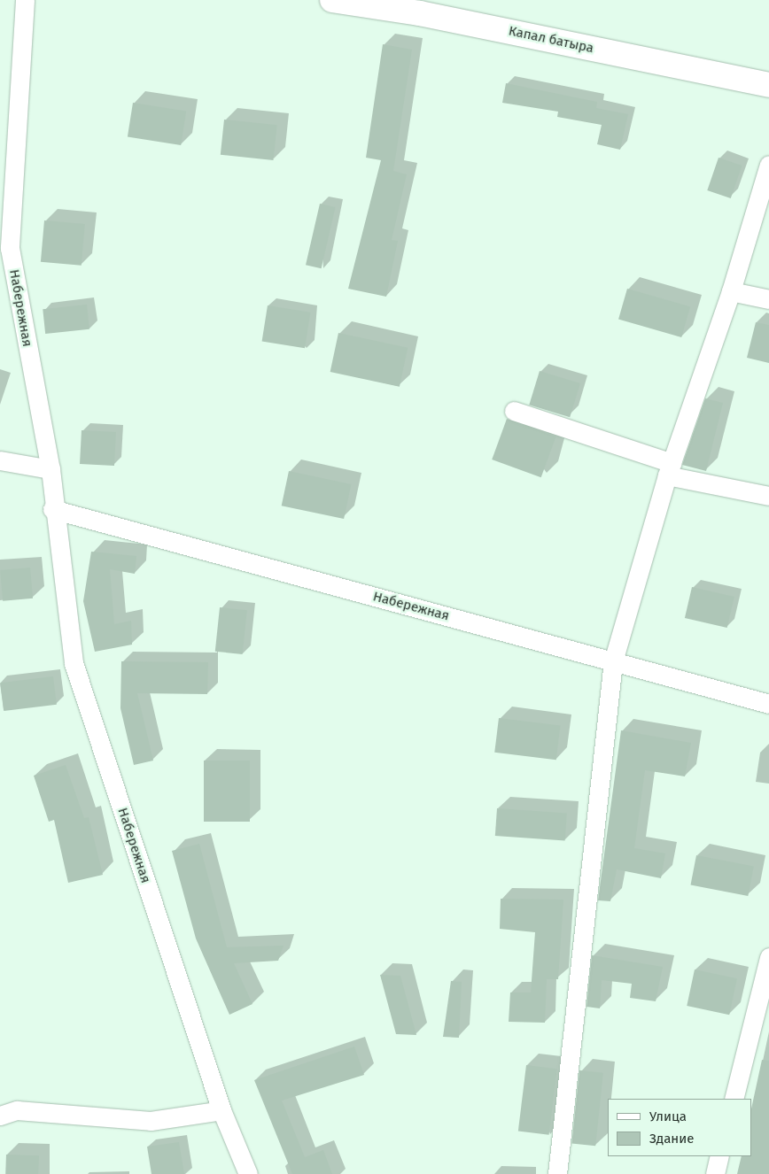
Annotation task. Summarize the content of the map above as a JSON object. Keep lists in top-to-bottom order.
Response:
{
  "streets": {
    "main road": ["Капал батыра"],
    "street": ["Набережная"]
  },
  "legend": ["Улица", "Здание"]
}
